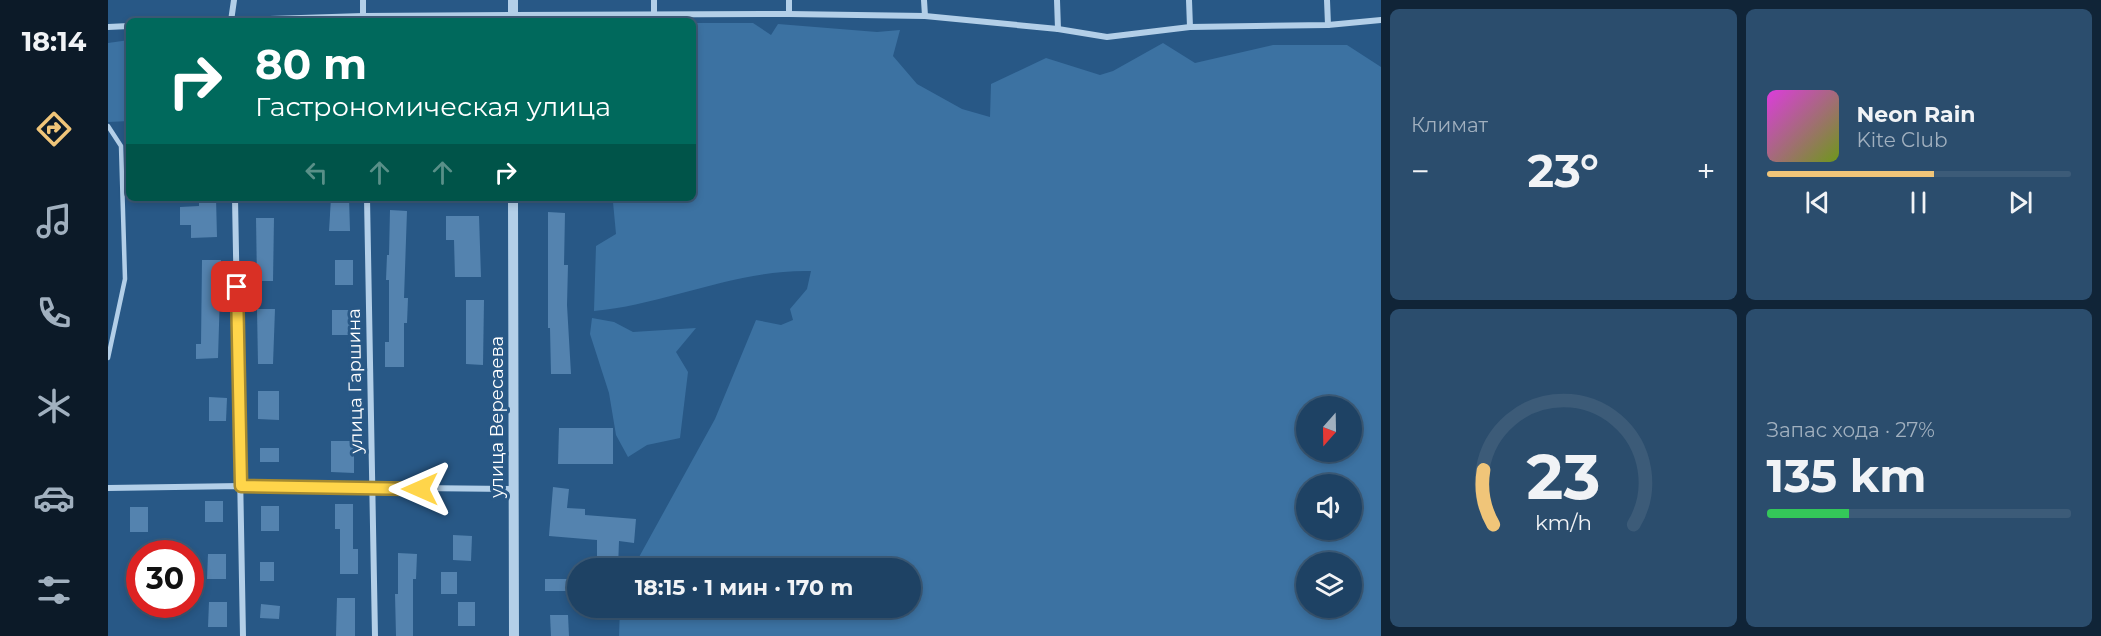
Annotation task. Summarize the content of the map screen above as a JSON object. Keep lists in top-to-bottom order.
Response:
{
  "streets": {
    "street": ["улица Гаршина", "улица Вересаева"]
  },
  "north": "bottom",
  "page": {
    "tabs": "18:14",
    "tile": [
      "Климат",
      ["Запас хода · 27%", "135 km"]
    ],
    "turn": ["80 m", "Гастрономическая улица"],
    "song": ["Neon Rain", "Kite Club"],
    "heat": ["−", "23°", "+"],
    "limit": "30",
    "trip": "18:15 · 1 мин · 170 m",
    "gauge": ["23", "km/h"]
  }
}
